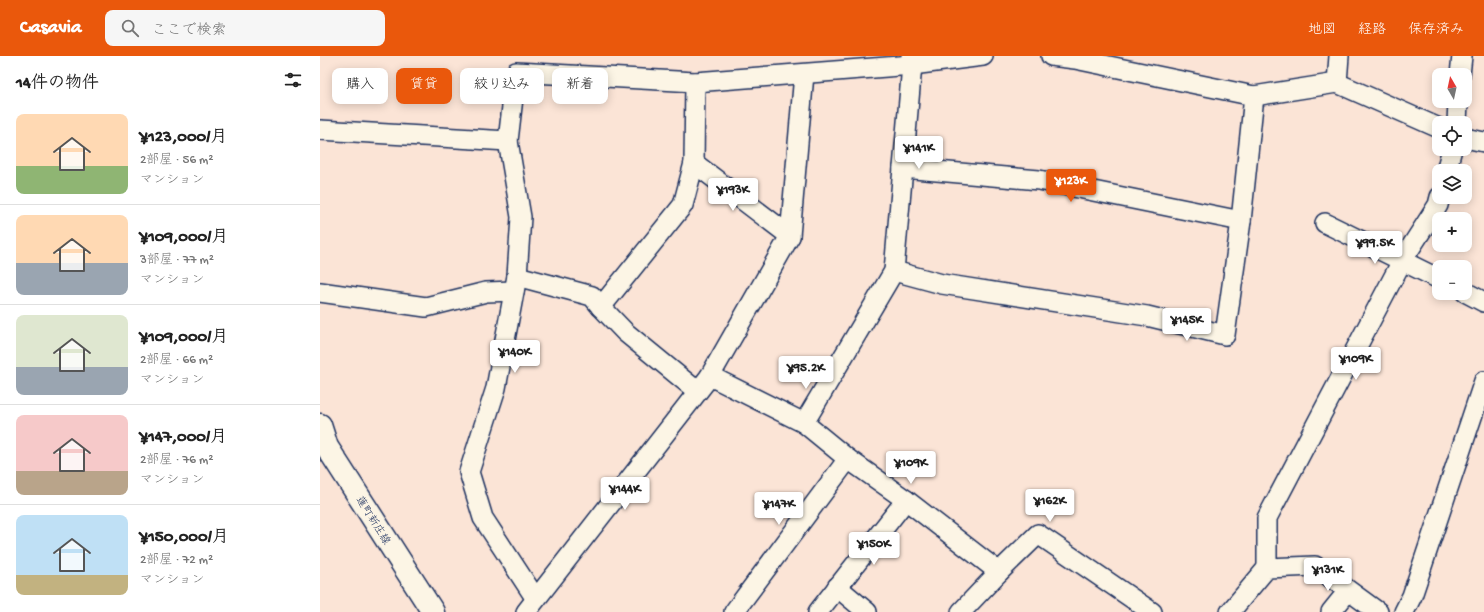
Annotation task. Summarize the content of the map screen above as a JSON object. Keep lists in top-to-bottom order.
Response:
{
  "streets": {
    "main road": ["蓮町新庄線"]
  },
  "north": "top",
  "page": {
    "header": "Casavia",
    "search": "ここで検索",
    "nav": ["地図", "経路", "保存済み"],
    "heading": "14件の物件",
    "map_buttons": ["+", "−"],
    "chip": [
      "購入",
      "賃貸",
      "絞り込み",
      "新着"
    ],
    "list": [
      {
        "name": "¥123,000/月",
        "note": "2部屋 · 56 m² · マンション"
      },
      {
        "name": "¥109,000/月",
        "note": "3部屋 · 77 m² · マンション"
      },
      {
        "name": "¥109,000/月",
        "note": "2部屋 · 66 m² · マンション"
      },
      {
        "name": "¥147,000/月",
        "note": "2部屋 · 76 m² · マンション"
      },
      {
        "name": "¥150,000/月",
        "note": "2部屋 · 72 m² · マンション"
      }
    ],
    "price": [
      "¥141K",
      "¥123K",
      "¥193K",
      "¥99.5K",
      "¥145K",
      "¥140K",
      "¥109K",
      "¥95.2K",
      "¥109K",
      "¥144K",
      "¥162K",
      "¥147K",
      "¥150K",
      "¥131K"
    ]
  }
}
